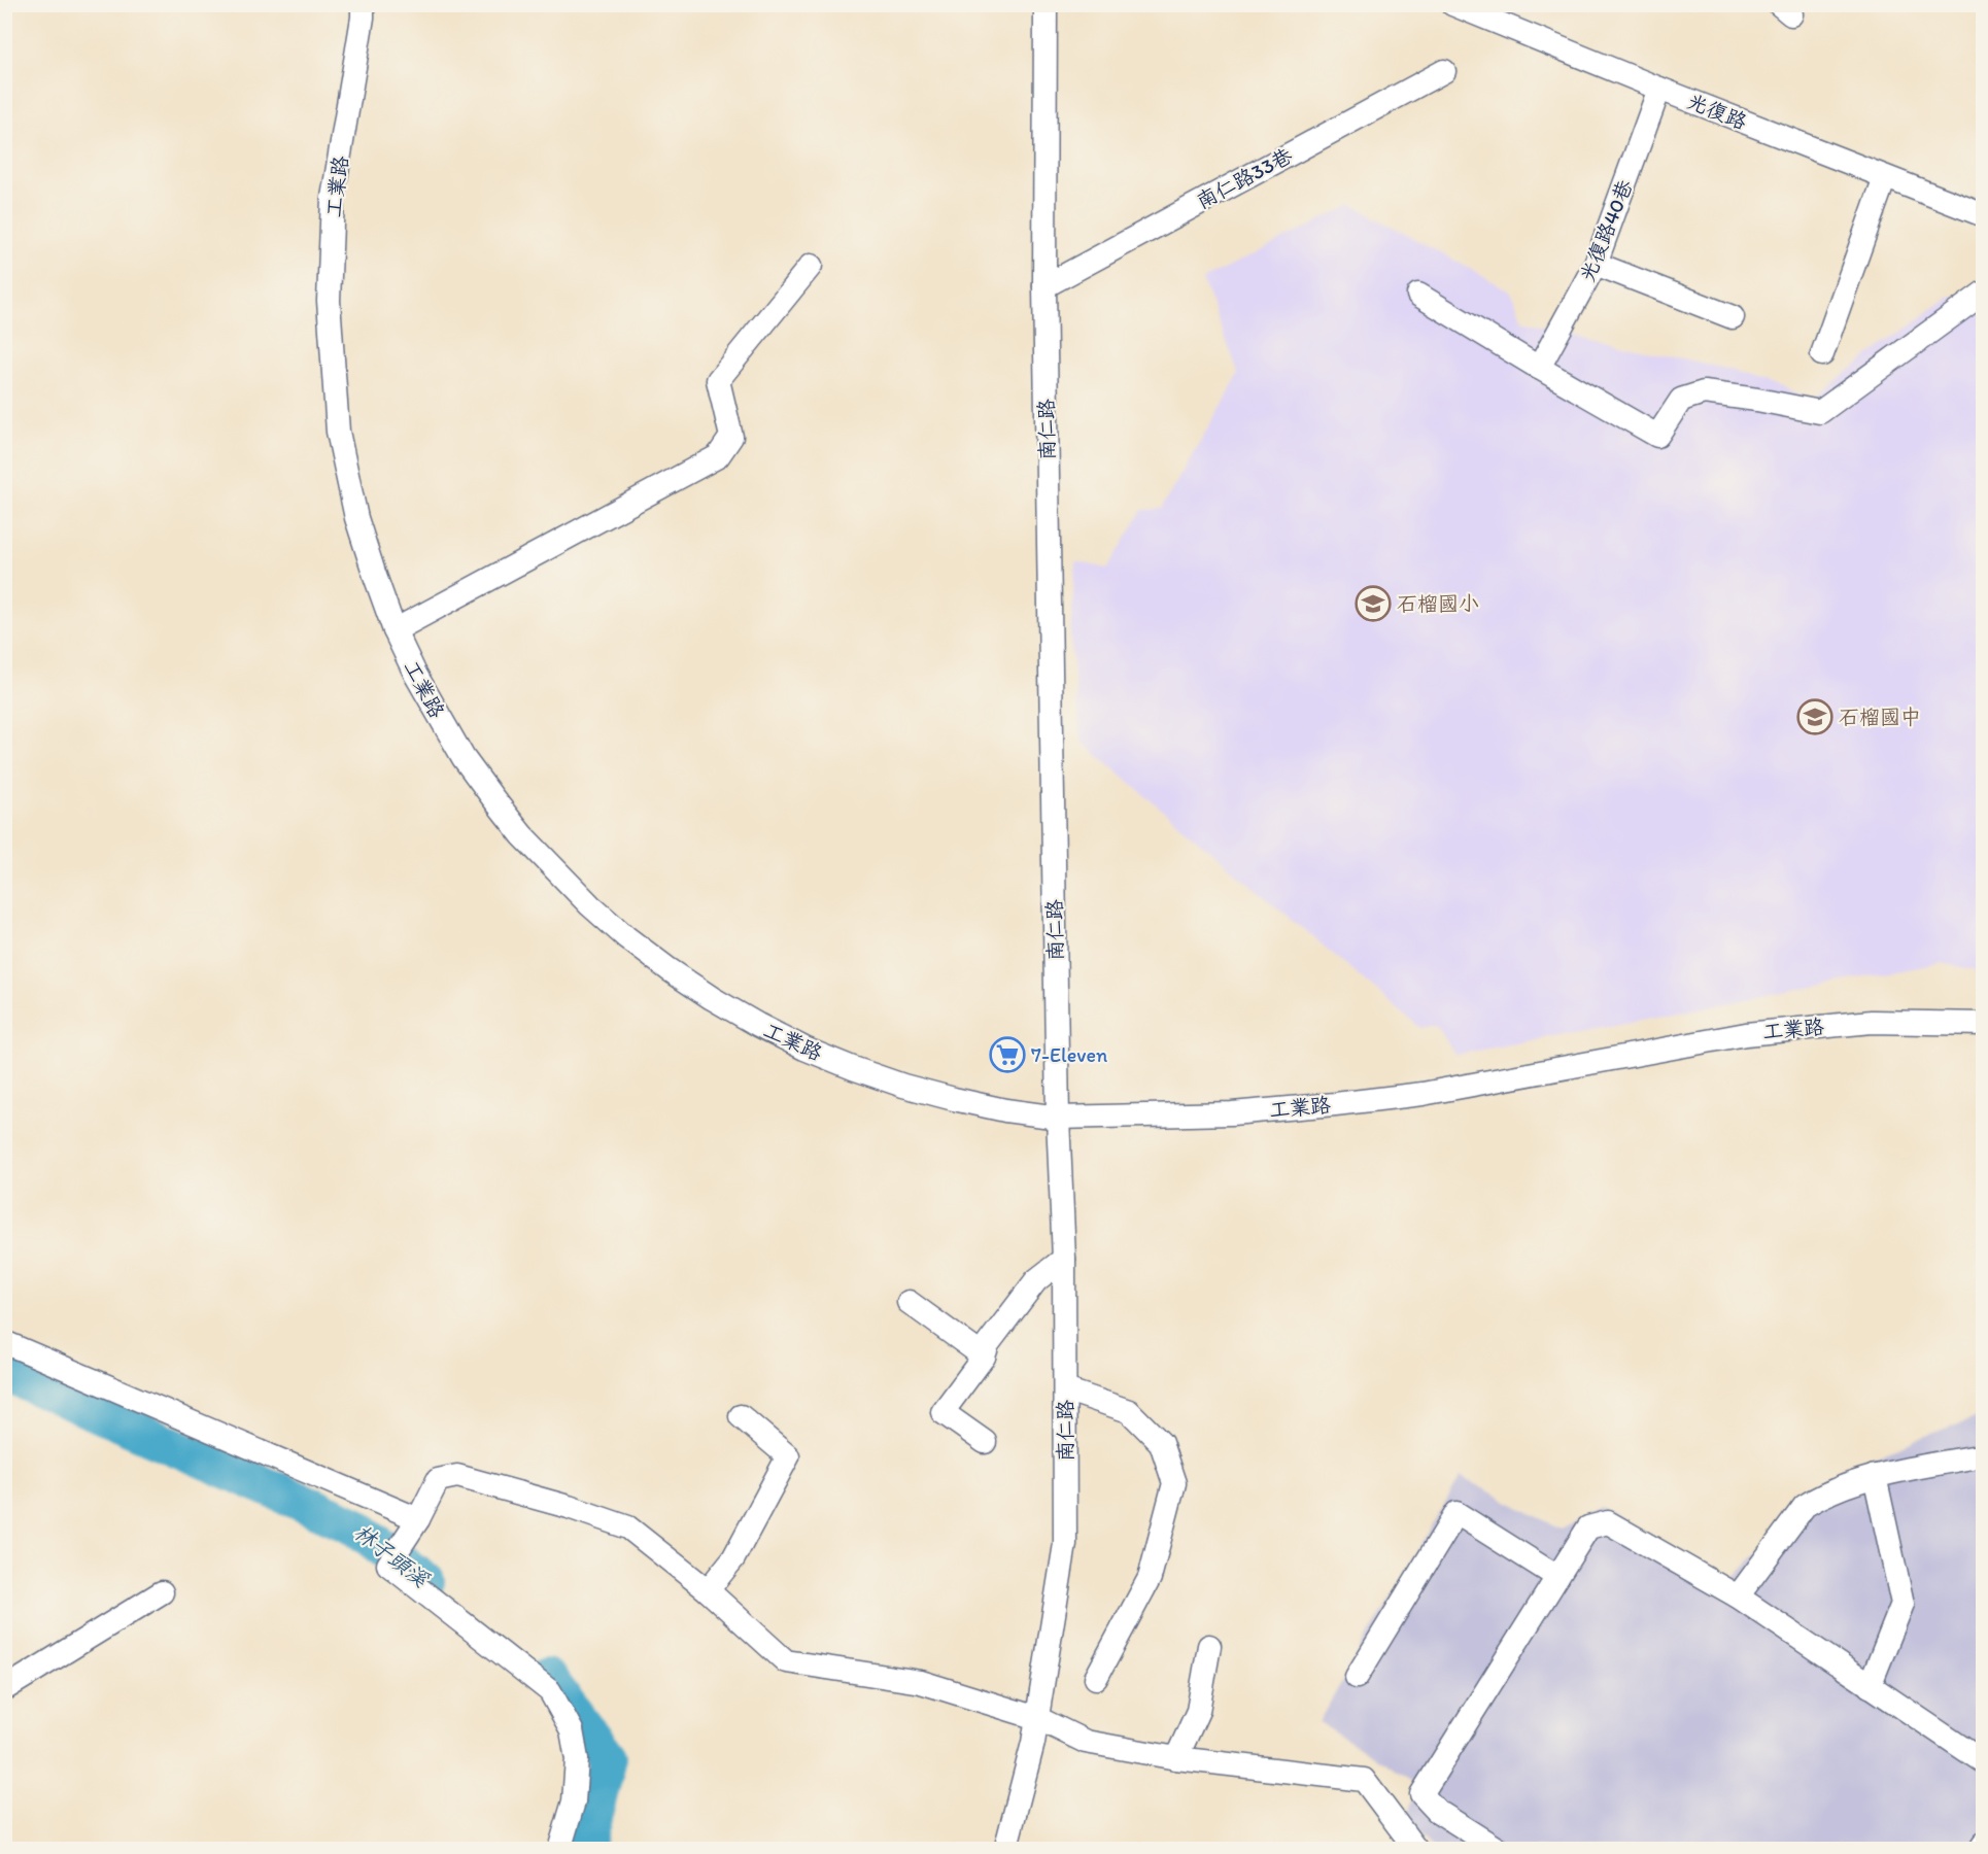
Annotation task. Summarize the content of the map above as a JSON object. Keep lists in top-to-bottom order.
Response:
{
  "streets": {
    "street": [
      "光復路",
      "南仁路33巷",
      "工業路",
      "光復路40巷",
      "南仁路"
    ]
  },
  "crossings": [
    ["光復路", "光復路40巷"],
    ["南仁路33巷", "南仁路"],
    ["工業路", "南仁路"]
  ],
  "water": ["林子頭溪"],
  "places": {
    "school or university": ["石榴國小", "石榴國中"],
    "supermarket": ["7-Eleven"]
  }
}
